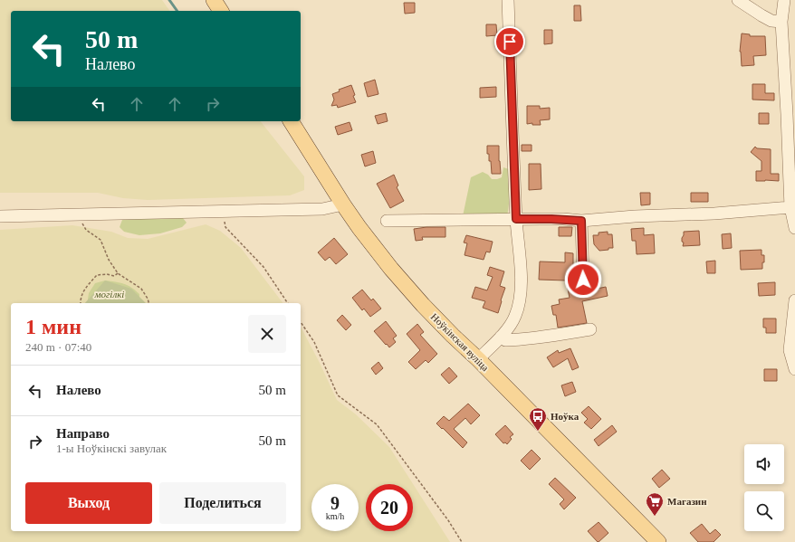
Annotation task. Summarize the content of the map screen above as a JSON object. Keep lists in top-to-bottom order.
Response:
{
  "streets": {
    "main road": ["Ноўкінская вуліца"]
  },
  "parks": ["могілкі"],
  "places": {
    "bus stop": ["Ноўка"],
    "supermarket": ["Магазин"]
  },
  "page": {
    "turn": ["50 m", "Налево"],
    "heading": ["1 мин", "240 m · 07:40"],
    "list": [
      {
        "name": "Налево",
        "value": "50 m"
      },
      {
        "name": "Направо",
        "note": "1-ы Ноўкінскі завулак",
        "value": "50 m"
      }
    ],
    "buttons": ["Выход", "Поделиться"],
    "speed": "9 km/h",
    "limit": "20"
  }
}
